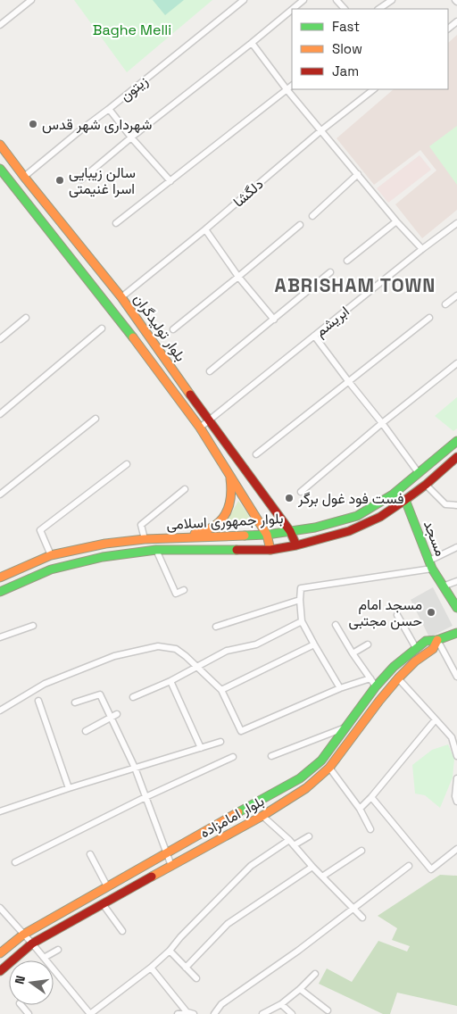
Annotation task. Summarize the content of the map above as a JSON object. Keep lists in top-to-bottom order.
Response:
{
  "streets": {
    "main road": [
      "بلوار تولیدگران",
      "بلوار جمهوری اسلامی",
      "مسجد",
      "بلوار امامزاده"
    ],
    "street": ["زیتون", "دلگشا", "ابریشم"]
  },
  "crossings": [
    ["زیتون", "بلوار تولیدگران"],
    ["دلگشا", "بلوار تولیدگران"],
    ["ابریشم", "بلوار تولیدگران"],
    ["بلوار تولیدگران", "بلوار جمهوری اسلامی"],
    ["بلوار جمهوری اسلامی", "مسجد"]
  ],
  "districts": ["ABRISHAM TOWN"],
  "parks": ["Baghe Melli"],
  "places": [
    "شهرداری شهر قدس",
    "سالن زیبایی اسرا غنیمتی",
    "فست فود غول برگر",
    "مسجد امام حسن مجتبی"
  ],
  "legend": ["Fast", "Slow", "Jam"],
  "north": "left"
}
